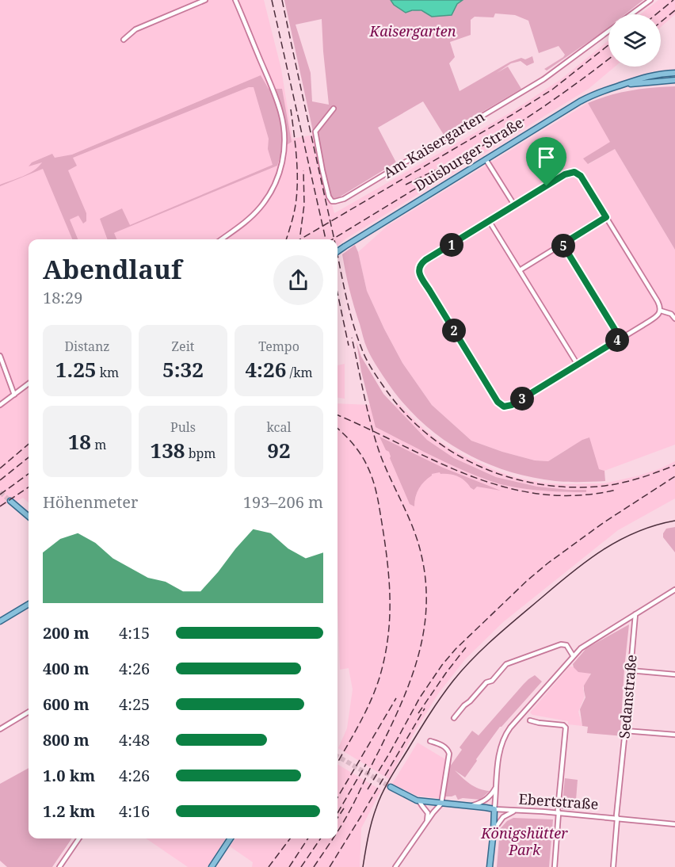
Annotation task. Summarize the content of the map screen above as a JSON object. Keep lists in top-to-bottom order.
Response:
{
  "streets": {
    "main road": ["Duisburger Straße", "Ebertstraße"],
    "street": ["Am Kaisergarten", "Sedanstraße"]
  },
  "crossings": [
    ["Sedanstraße", "Ebertstraße"]
  ],
  "parks": ["Kaisergarten", "Königshütter Park"],
  "page": {
    "pins": [
      "1",
      "5",
      "2",
      "4",
      "3"
    ],
    "heading": ["Abendlauf", "18:29"],
    "stats": [
      ["Distanz", "1.25 km"],
      ["Zeit", "5:32"],
      ["Tempo", "4:26 /km"],
      ["18 m"],
      ["Puls", "138 bpm"],
      ["kcal", "92"]
    ],
    "chart": ["Höhenmeter", "193–206 m"],
    "list": [
      {
        "name": "200 m",
        "note": "4:15"
      },
      {
        "name": "400 m",
        "note": "4:26"
      },
      {
        "name": "600 m",
        "note": "4:25"
      },
      {
        "name": "800 m",
        "note": "4:48"
      },
      {
        "name": "1.0 km",
        "note": "4:26"
      },
      {
        "name": "1.2 km",
        "note": "4:16"
      }
    ]
  }
}
